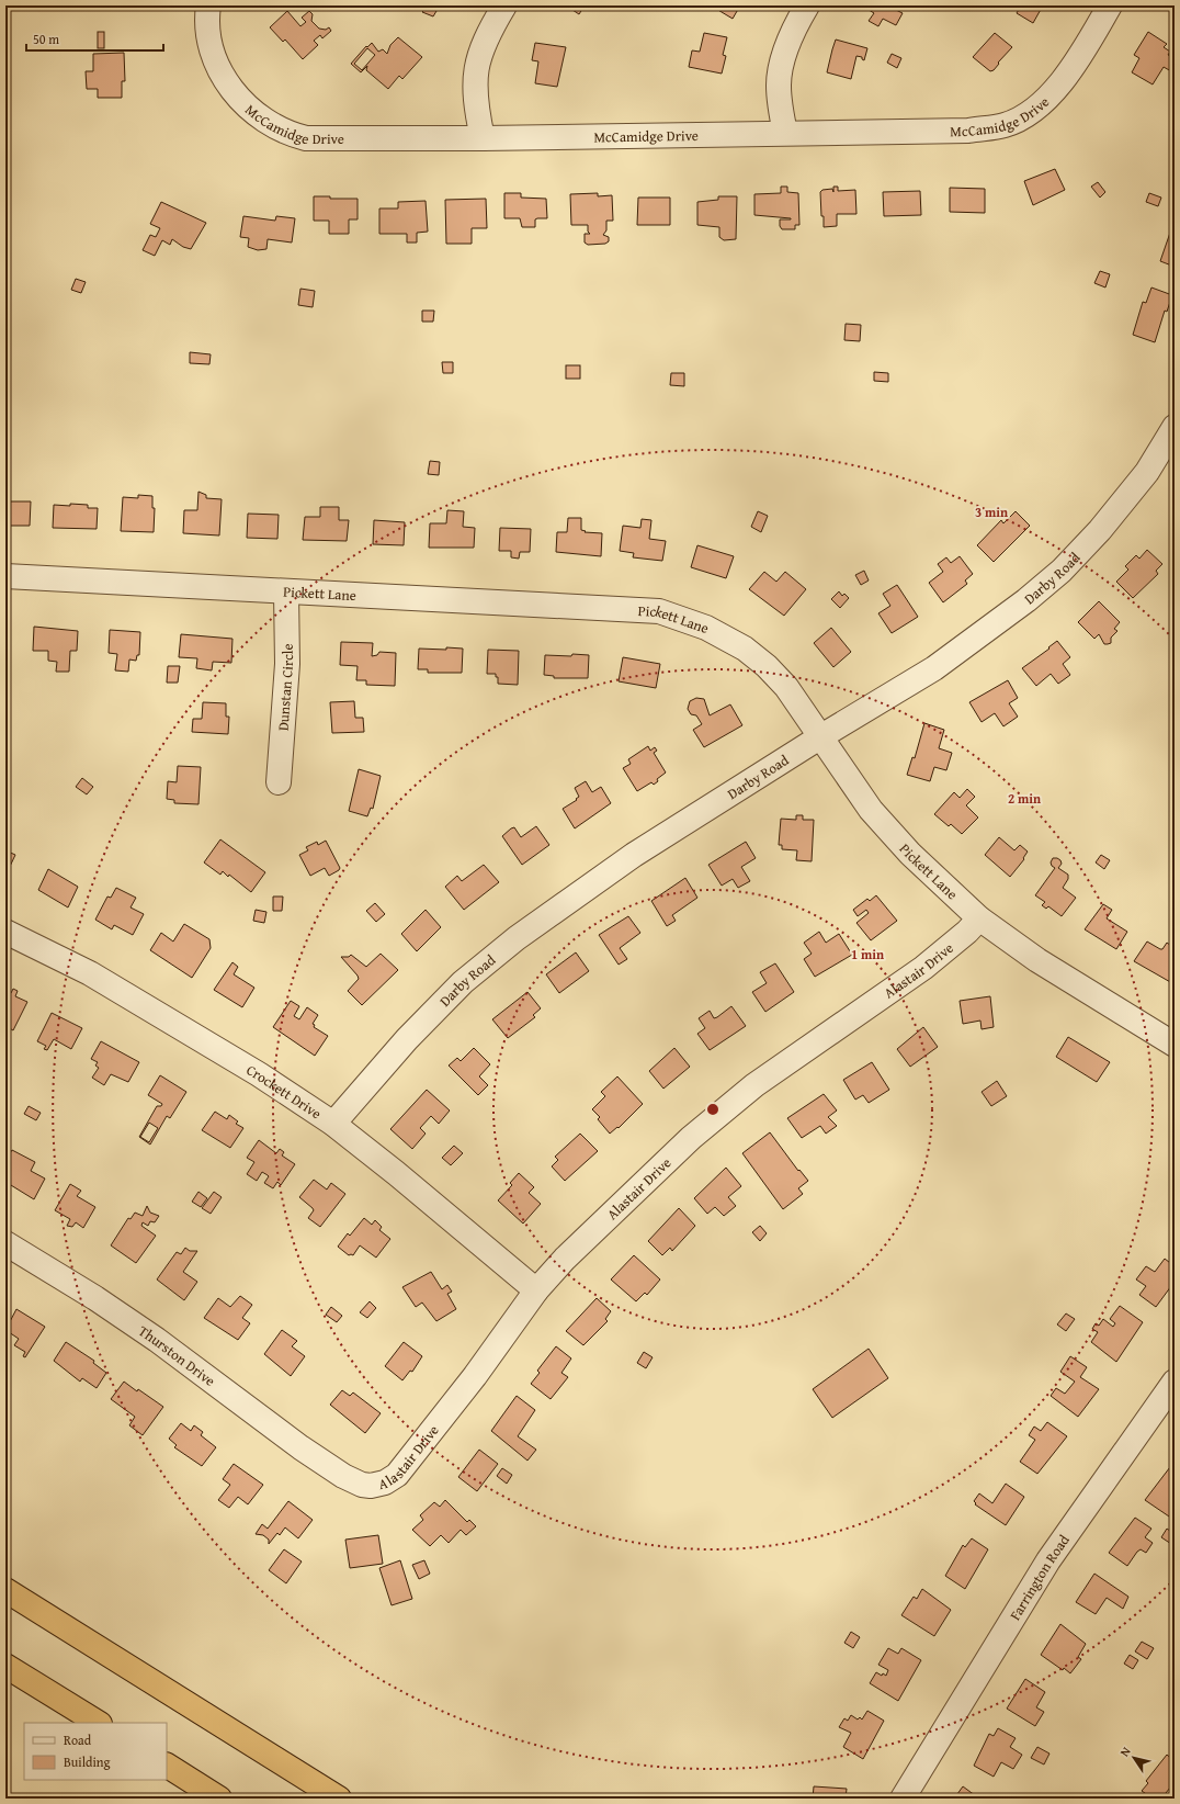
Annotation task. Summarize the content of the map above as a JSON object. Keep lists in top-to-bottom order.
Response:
{
  "streets": {
    "street": [
      "McCamidge Drive",
      "Darby Road",
      "Pickett Lane",
      "Dunstan Circle",
      "Alastair Drive",
      "Crockett Drive",
      "Thurston Drive",
      "Farrington Road"
    ]
  },
  "crossings": [
    ["Darby Road", "Pickett Lane"],
    ["Darby Road", "Crockett Drive"],
    ["Pickett Lane", "Dunstan Circle"],
    ["Pickett Lane", "Alastair Drive"],
    ["Alastair Drive", "Crockett Drive"],
    ["Alastair Drive", "Thurston Drive"]
  ],
  "legend": ["Road", "Building"],
  "scale_bar": "50 m",
  "north": "top left",
  "rings": ["3 min", "2 min", "1 min"]
}
